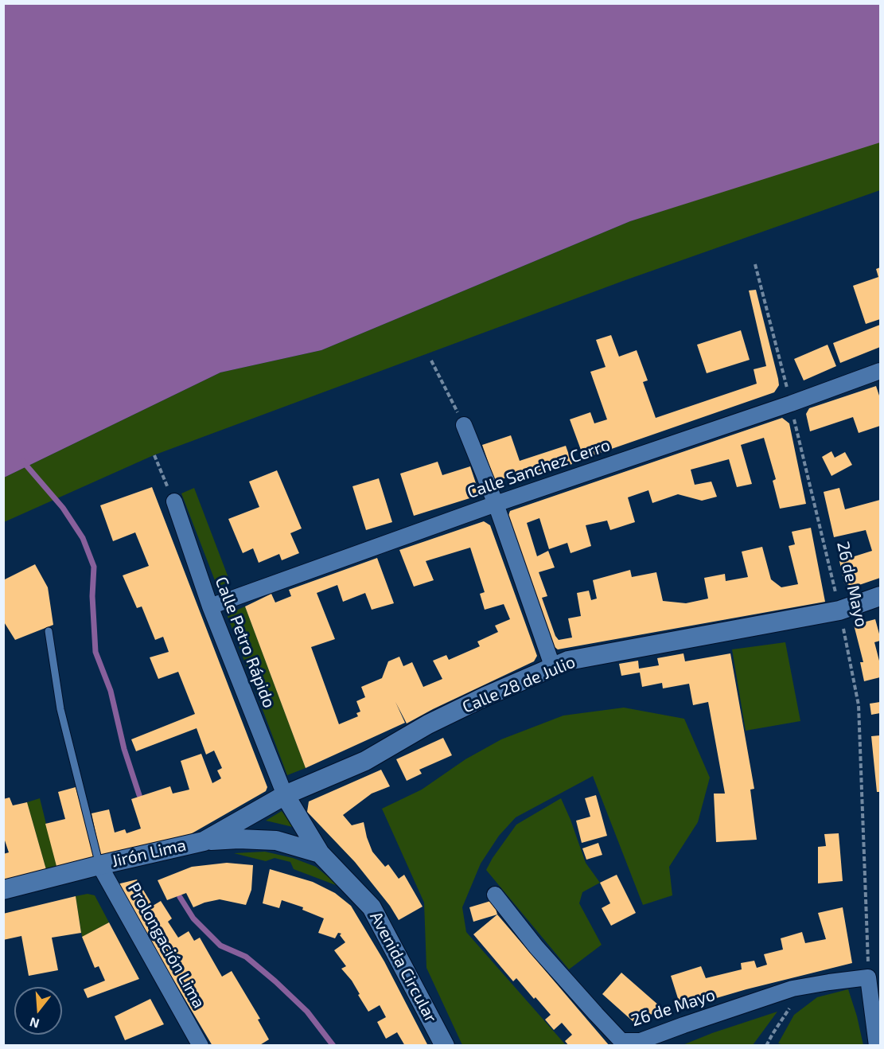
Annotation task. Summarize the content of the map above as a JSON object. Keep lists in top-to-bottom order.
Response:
{
  "streets": {
    "street": [
      "Calle Sanchez Cerro",
      "26 de Mayo",
      "Calle Petro Rápido",
      "Calle 28 de Julio",
      "Jirón Lima",
      "Prolongación Lima",
      "Avenida Circular"
    ]
  },
  "crossings": [
    ["Calle Sanchez Cerro", "26 de Mayo"],
    ["Calle Sanchez Cerro", "Calle Petro Rápido"],
    ["26 de Mayo", "Calle 28 de Julio"],
    ["Calle Petro Rápido", "Calle 28 de Julio"],
    ["Calle Petro Rápido", "Jirón Lima"],
    ["Calle Petro Rápido", "Avenida Circular"],
    ["Calle 28 de Julio", "Jirón Lima"],
    ["Calle 28 de Julio", "Avenida Circular"],
    ["Jirón Lima", "Prolongación Lima"],
    ["Jirón Lima", "Avenida Circular"]
  ],
  "north": "bottom"
}
